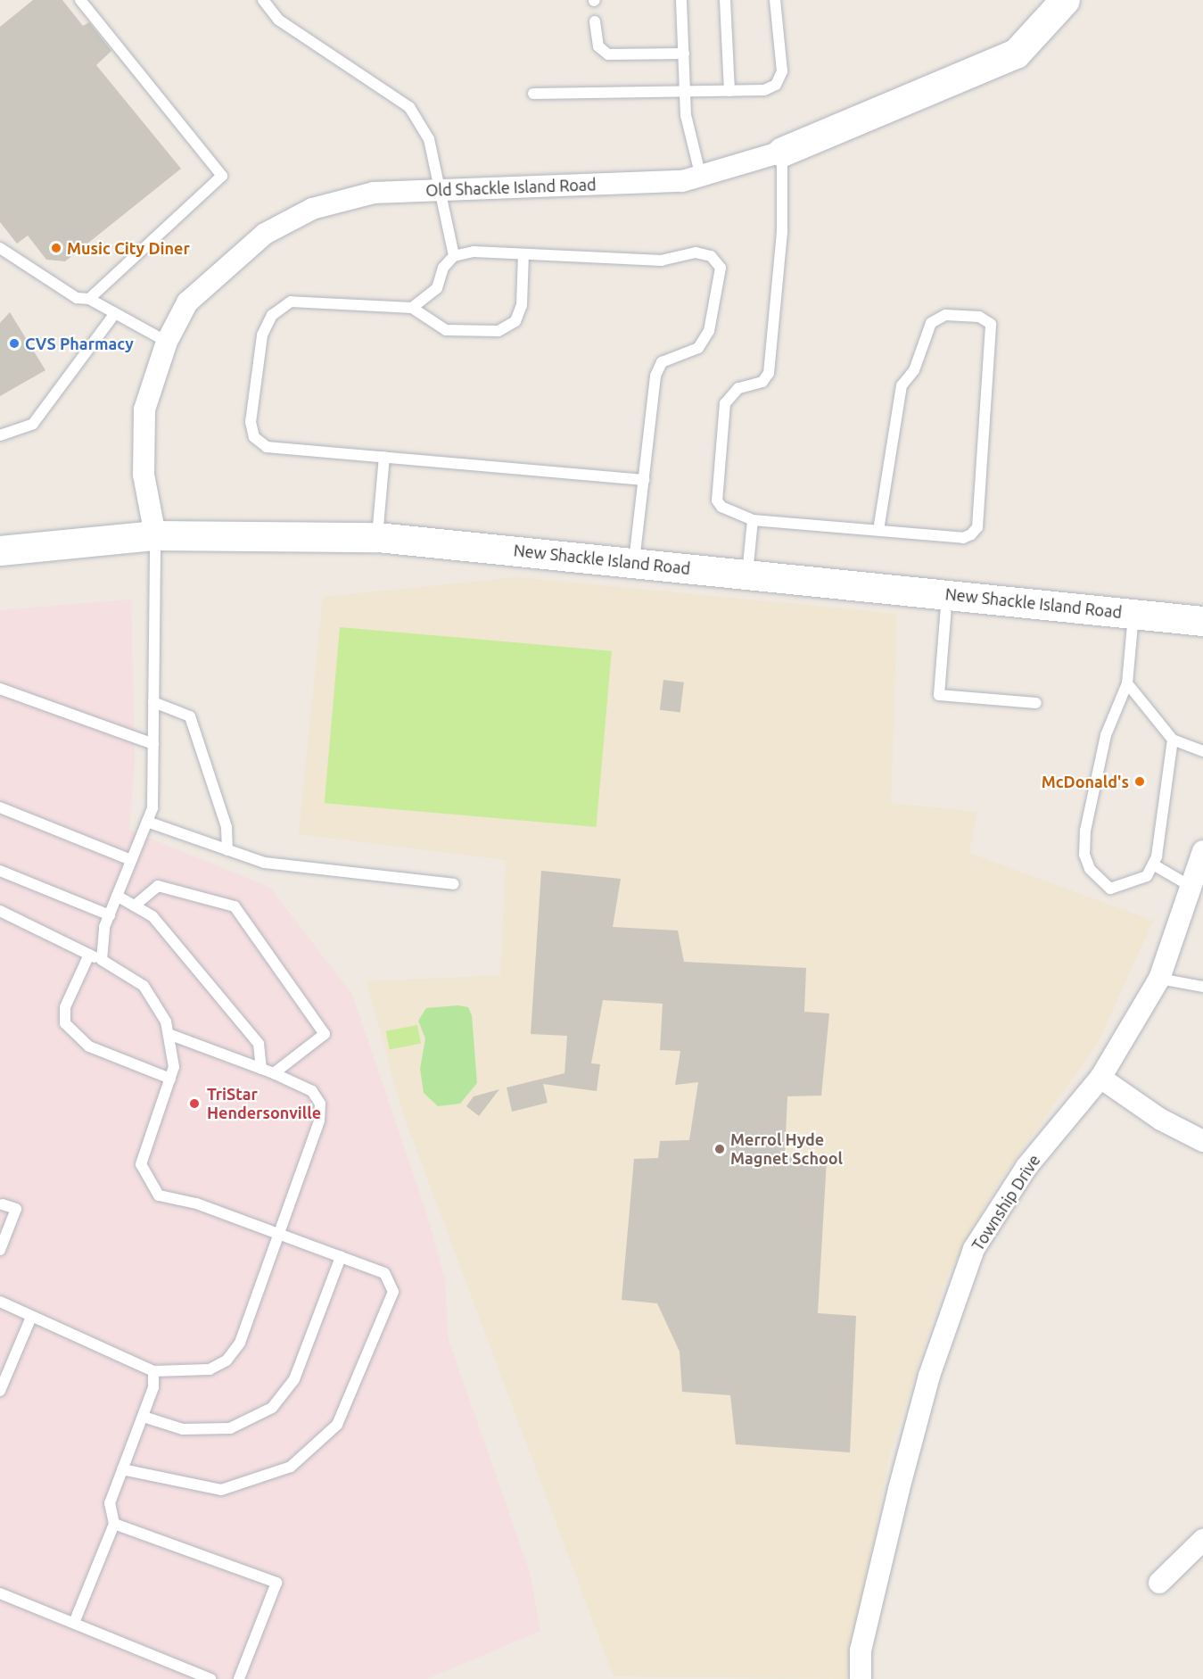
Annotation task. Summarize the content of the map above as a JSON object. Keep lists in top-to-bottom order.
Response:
{
  "streets": {
    "main road": ["Old Shackle Island Road", "New Shackle Island Road"],
    "street": ["Township Drive"]
  },
  "crossings": [
    ["Old Shackle Island Road", "New Shackle Island Road"]
  ],
  "places": [
    "Music City Diner",
    "CVS Pharmacy",
    "McDonald's",
    "TriStar Hendersonville",
    "Merrol Hyde Magnet School"
  ]
}
